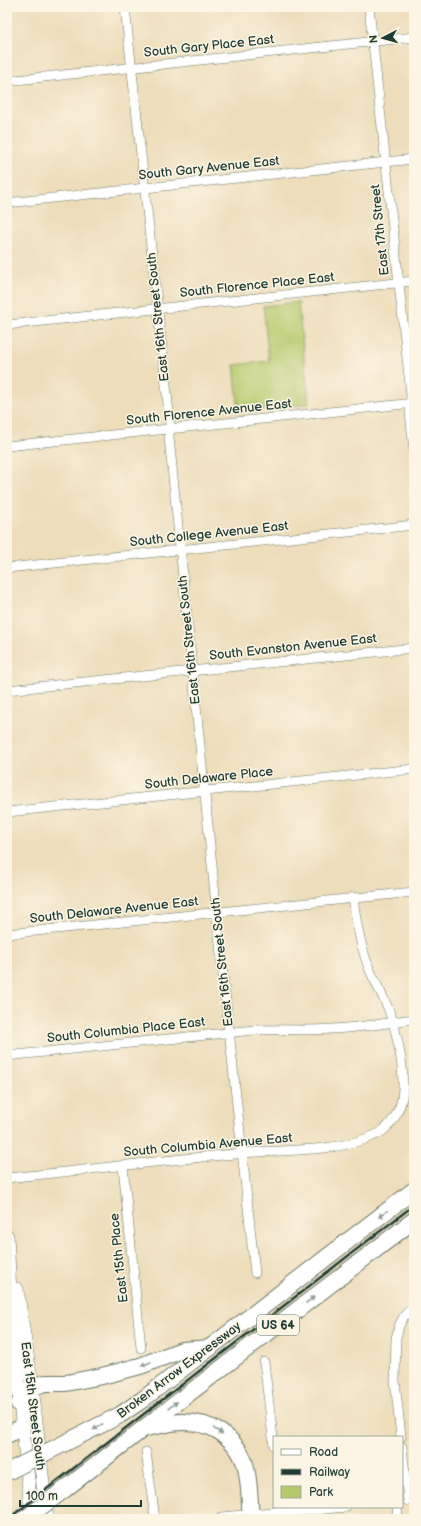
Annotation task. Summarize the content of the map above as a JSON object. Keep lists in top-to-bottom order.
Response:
{
  "streets": {
    "highway": ["US 64", "Broken Arrow Expressway"],
    "main road": ["East 15th Street South"],
    "street": [
      "South Gary Place East",
      "South Gary Avenue East",
      "East 17th Street",
      "South Florence Place East",
      "East 16th Street South",
      "South Florence Avenue East",
      "South College Avenue East",
      "South Evanston Avenue East",
      "South Delaware Place",
      "South Delaware Avenue East",
      "South Columbia Place East",
      "South Columbia Avenue East",
      "East 15th Place"
    ]
  },
  "crossings": [
    ["South Gary Place East", "East 17th Street"],
    ["South Gary Place East", "East 16th Street South"],
    ["South Gary Avenue East", "East 17th Street"],
    ["South Gary Avenue East", "East 16th Street South"],
    ["East 17th Street", "South Florence Place East"],
    ["East 17th Street", "South Florence Avenue East"],
    ["South Florence Place East", "East 16th Street South"],
    ["East 16th Street South", "South Florence Avenue East"],
    ["East 16th Street South", "South College Avenue East"],
    ["East 16th Street South", "South Evanston Avenue East"],
    ["East 16th Street South", "South Delaware Place"],
    ["East 16th Street South", "South Delaware Avenue East"],
    ["East 16th Street South", "South Columbia Place East"],
    ["East 16th Street South", "South Columbia Avenue East"],
    ["South Columbia Place East", "South Columbia Avenue East"],
    ["South Columbia Avenue East", "East 15th Place"]
  ],
  "legend": ["Road", "Railway", "Park"],
  "scale_bar": "100 m",
  "north": "left"
}
